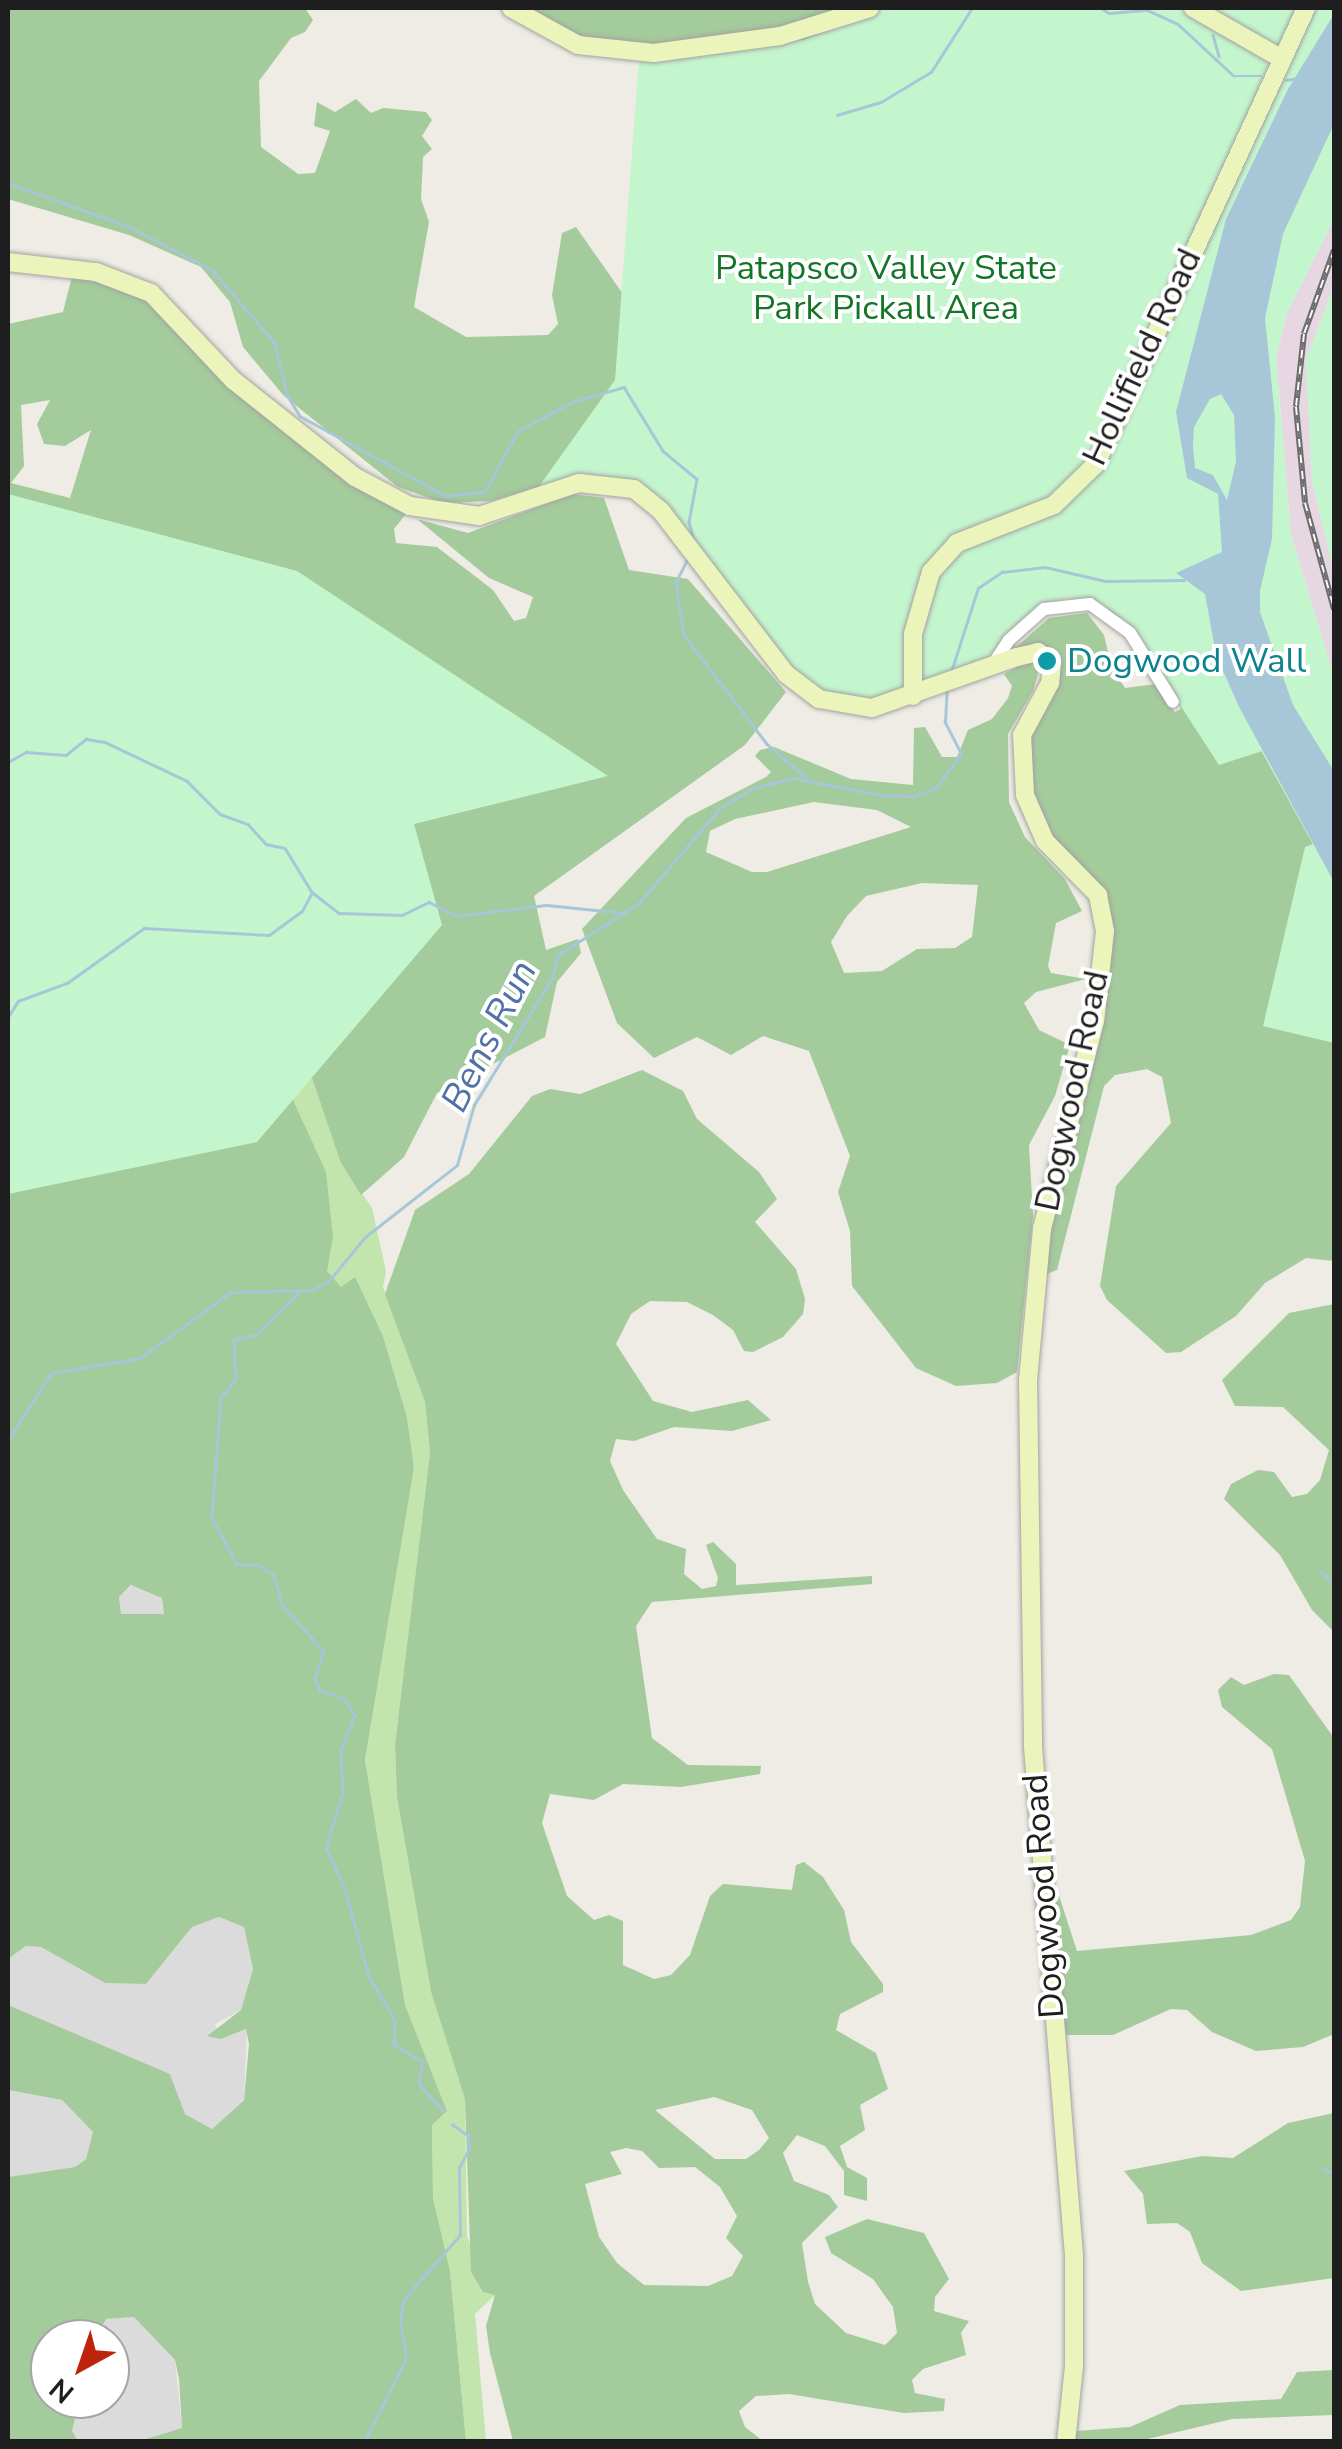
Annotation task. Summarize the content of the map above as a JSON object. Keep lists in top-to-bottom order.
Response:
{
  "streets": {
    "street": ["Hollifield Road", "Dogwood Road"]
  },
  "crossings": [
    ["Hollifield Road", "Dogwood Road"]
  ],
  "water": ["Bens Run"],
  "parks": ["Patapsco Valley State Park Pickall Area"],
  "places": ["Dogwood Wall"],
  "north": "bottom left"
}
